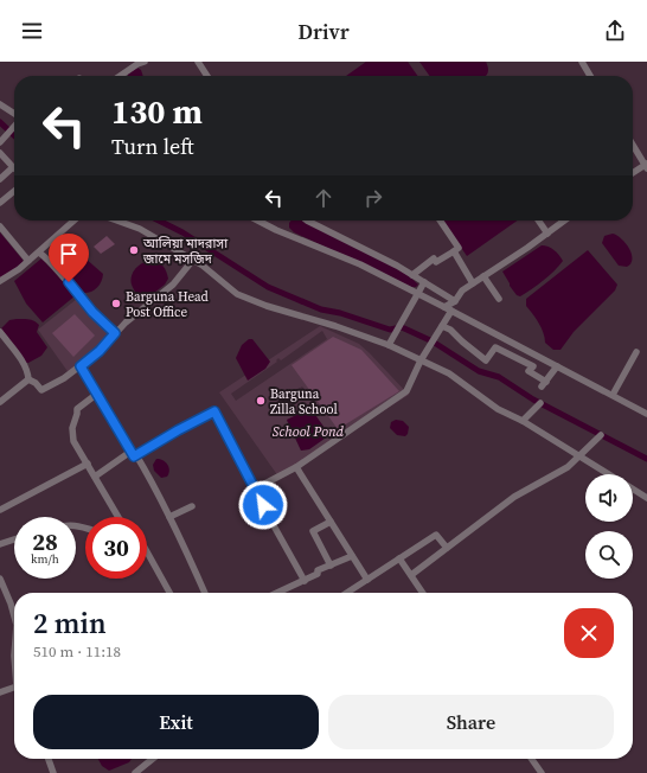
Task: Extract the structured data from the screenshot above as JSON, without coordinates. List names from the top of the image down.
{
  "water": ["School Pond"],
  "places": ["আলিয়া মাদরাসা জামে মসজিদ", "Barguna Head Post Office", "Barguna Zilla School"],
  "page": {
    "header": "Drivr",
    "turn": ["130 m", "Turn left"],
    "speed": "28 km/h",
    "limit": "30",
    "heading": ["2 min", "510 m · 11:18"],
    "buttons": ["Exit", "Share"]
  }
}
